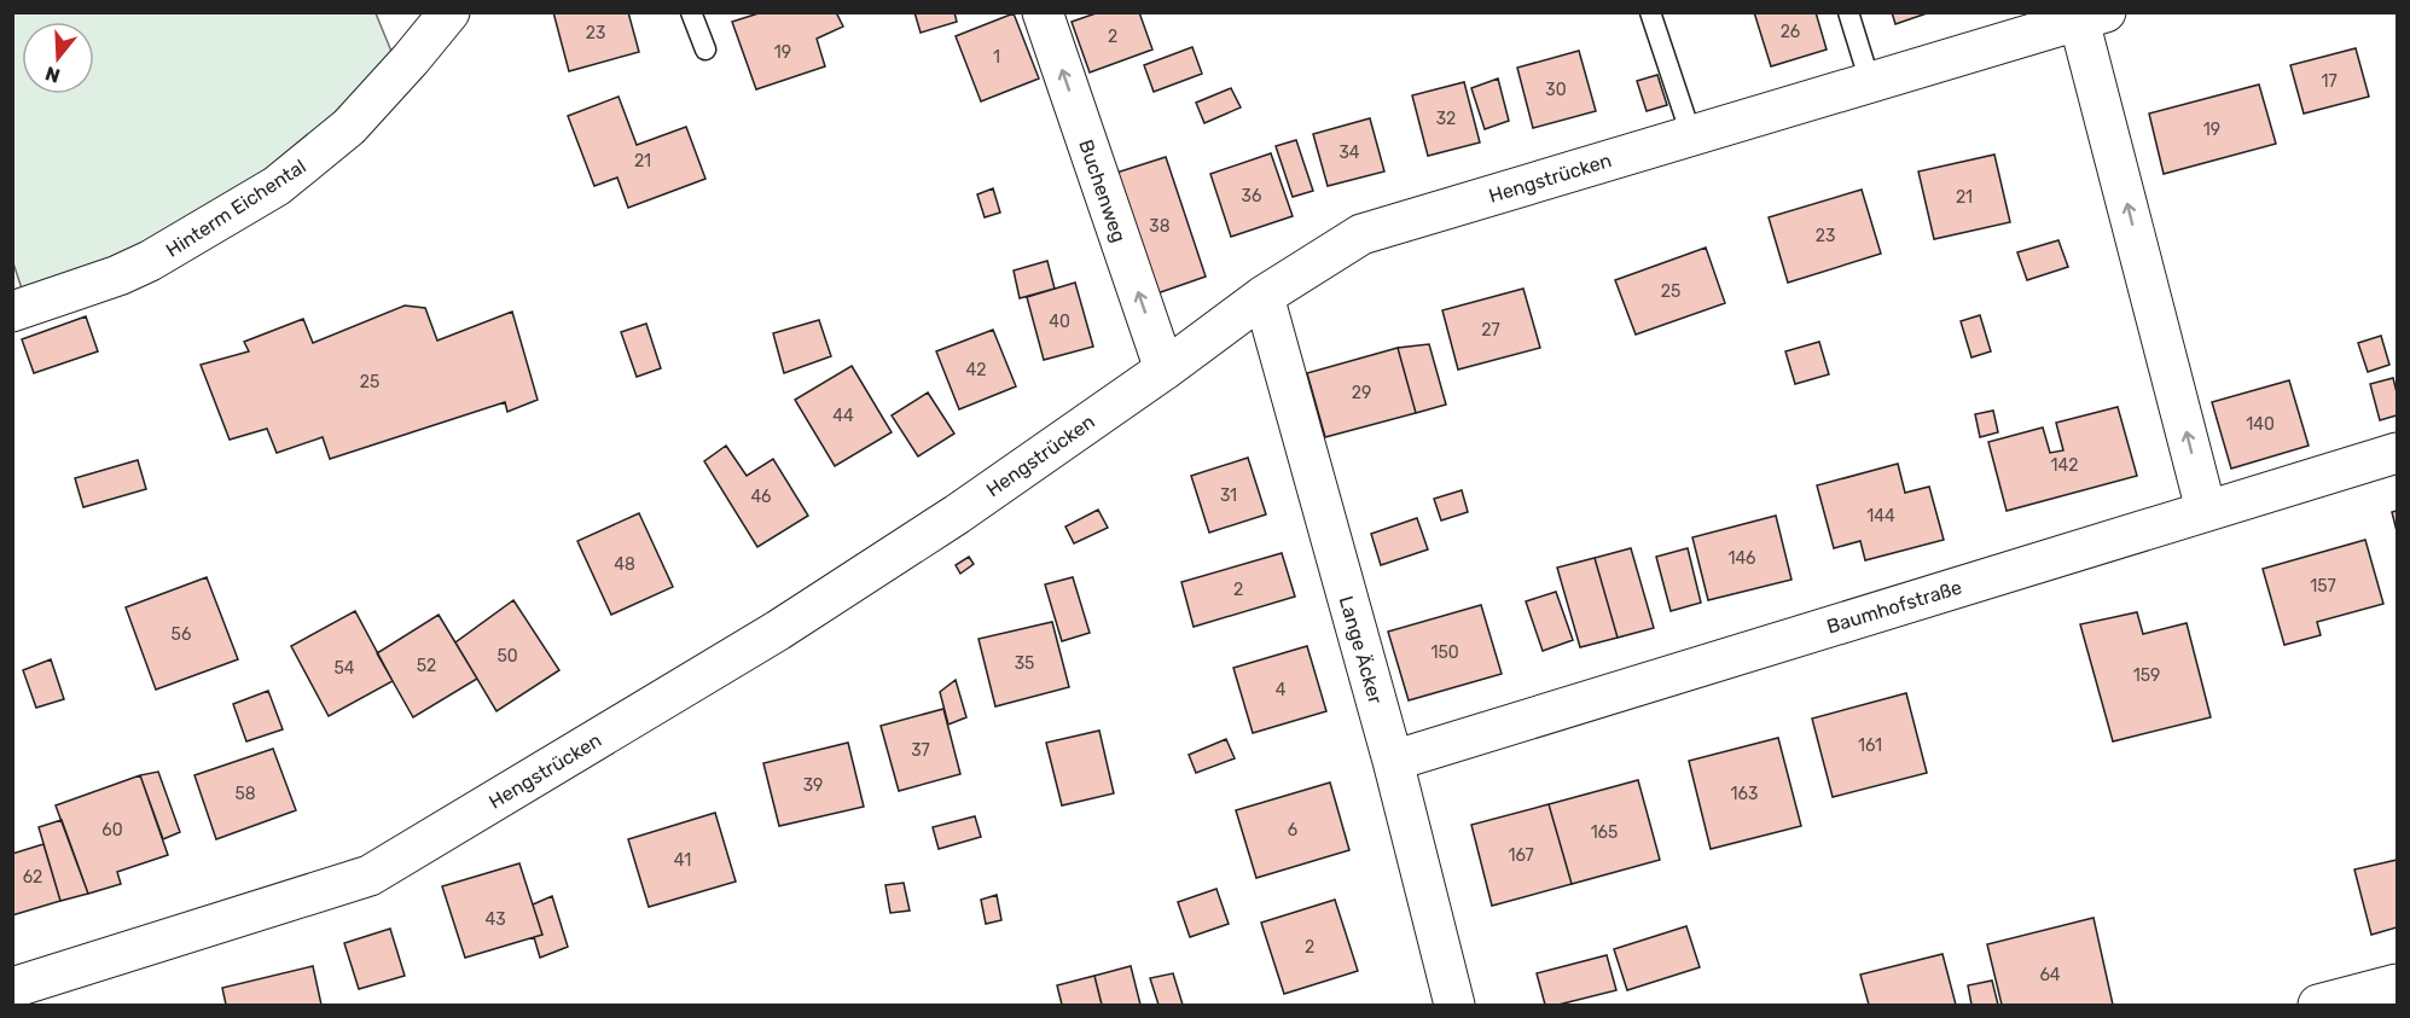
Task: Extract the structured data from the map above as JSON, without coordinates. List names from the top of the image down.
{
  "streets": {
    "street": [
      "Hengstrücken",
      "Buchenweg",
      "Hinterm Eichental",
      "Baumhofstraße",
      "Lange Äcker"
    ]
  },
  "crossings": [
    ["Hengstrücken", "Buchenweg"],
    ["Hengstrücken", "Lange Äcker"],
    ["Baumhofstraße", "Lange Äcker"]
  ],
  "one_way": ["Buchenweg"],
  "house_numbers": [
    "26",
    "23",
    "2",
    "19",
    "1",
    "17",
    "30",
    "32",
    "19",
    "34",
    "21",
    "36",
    "21",
    "38",
    "23",
    "25",
    "40",
    "27",
    "42",
    "25",
    "29",
    "44",
    "140",
    "142",
    "31",
    "46",
    "144",
    "146",
    "48",
    "157",
    "2",
    "56",
    "150",
    "50",
    "35",
    "52",
    "54",
    "159",
    "4",
    "161",
    "37",
    "39",
    "58",
    "163",
    "60",
    "6",
    "165",
    "167",
    "41",
    "62",
    "43",
    "2",
    "64"
  ],
  "north": "bottom"
}
